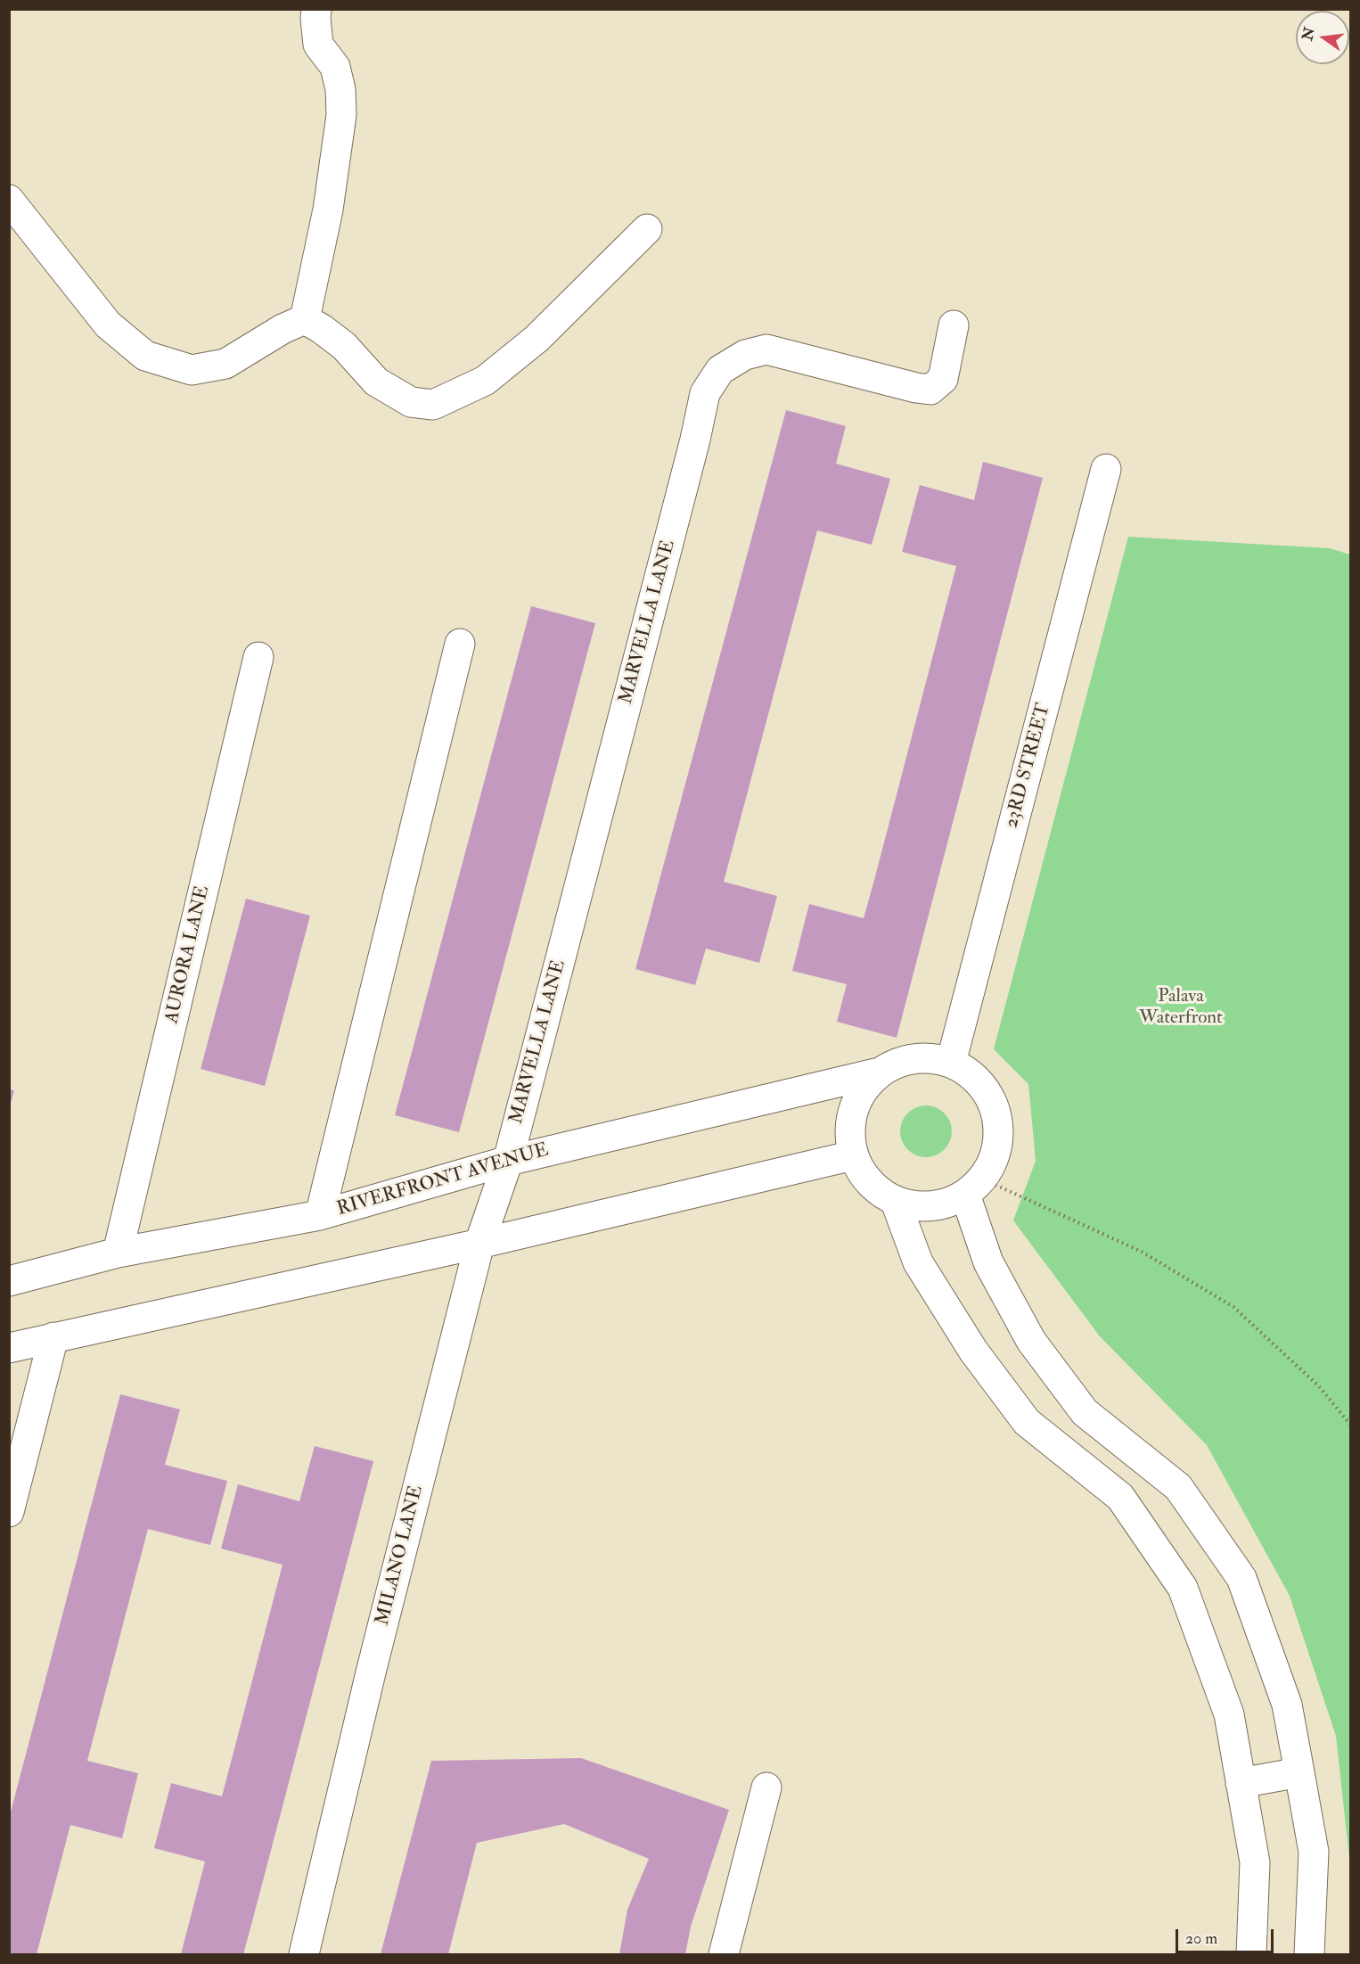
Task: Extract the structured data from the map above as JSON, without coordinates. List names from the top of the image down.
{
  "streets": {
    "street": [
      "MARVELLA LANE",
      "23RD STREET",
      "AURORA LANE",
      "RIVERFRONT AVENUE",
      "MILANO LANE"
    ]
  },
  "crossings": [
    ["MARVELLA LANE", "RIVERFRONT AVENUE"],
    ["MARVELLA LANE", "MILANO LANE"],
    ["23RD STREET", "RIVERFRONT AVENUE"],
    ["AURORA LANE", "RIVERFRONT AVENUE"],
    ["RIVERFRONT AVENUE", "MILANO LANE"]
  ],
  "parks": ["Palava Waterfront"],
  "scale_bar": "20 m",
  "north": "left"
}
